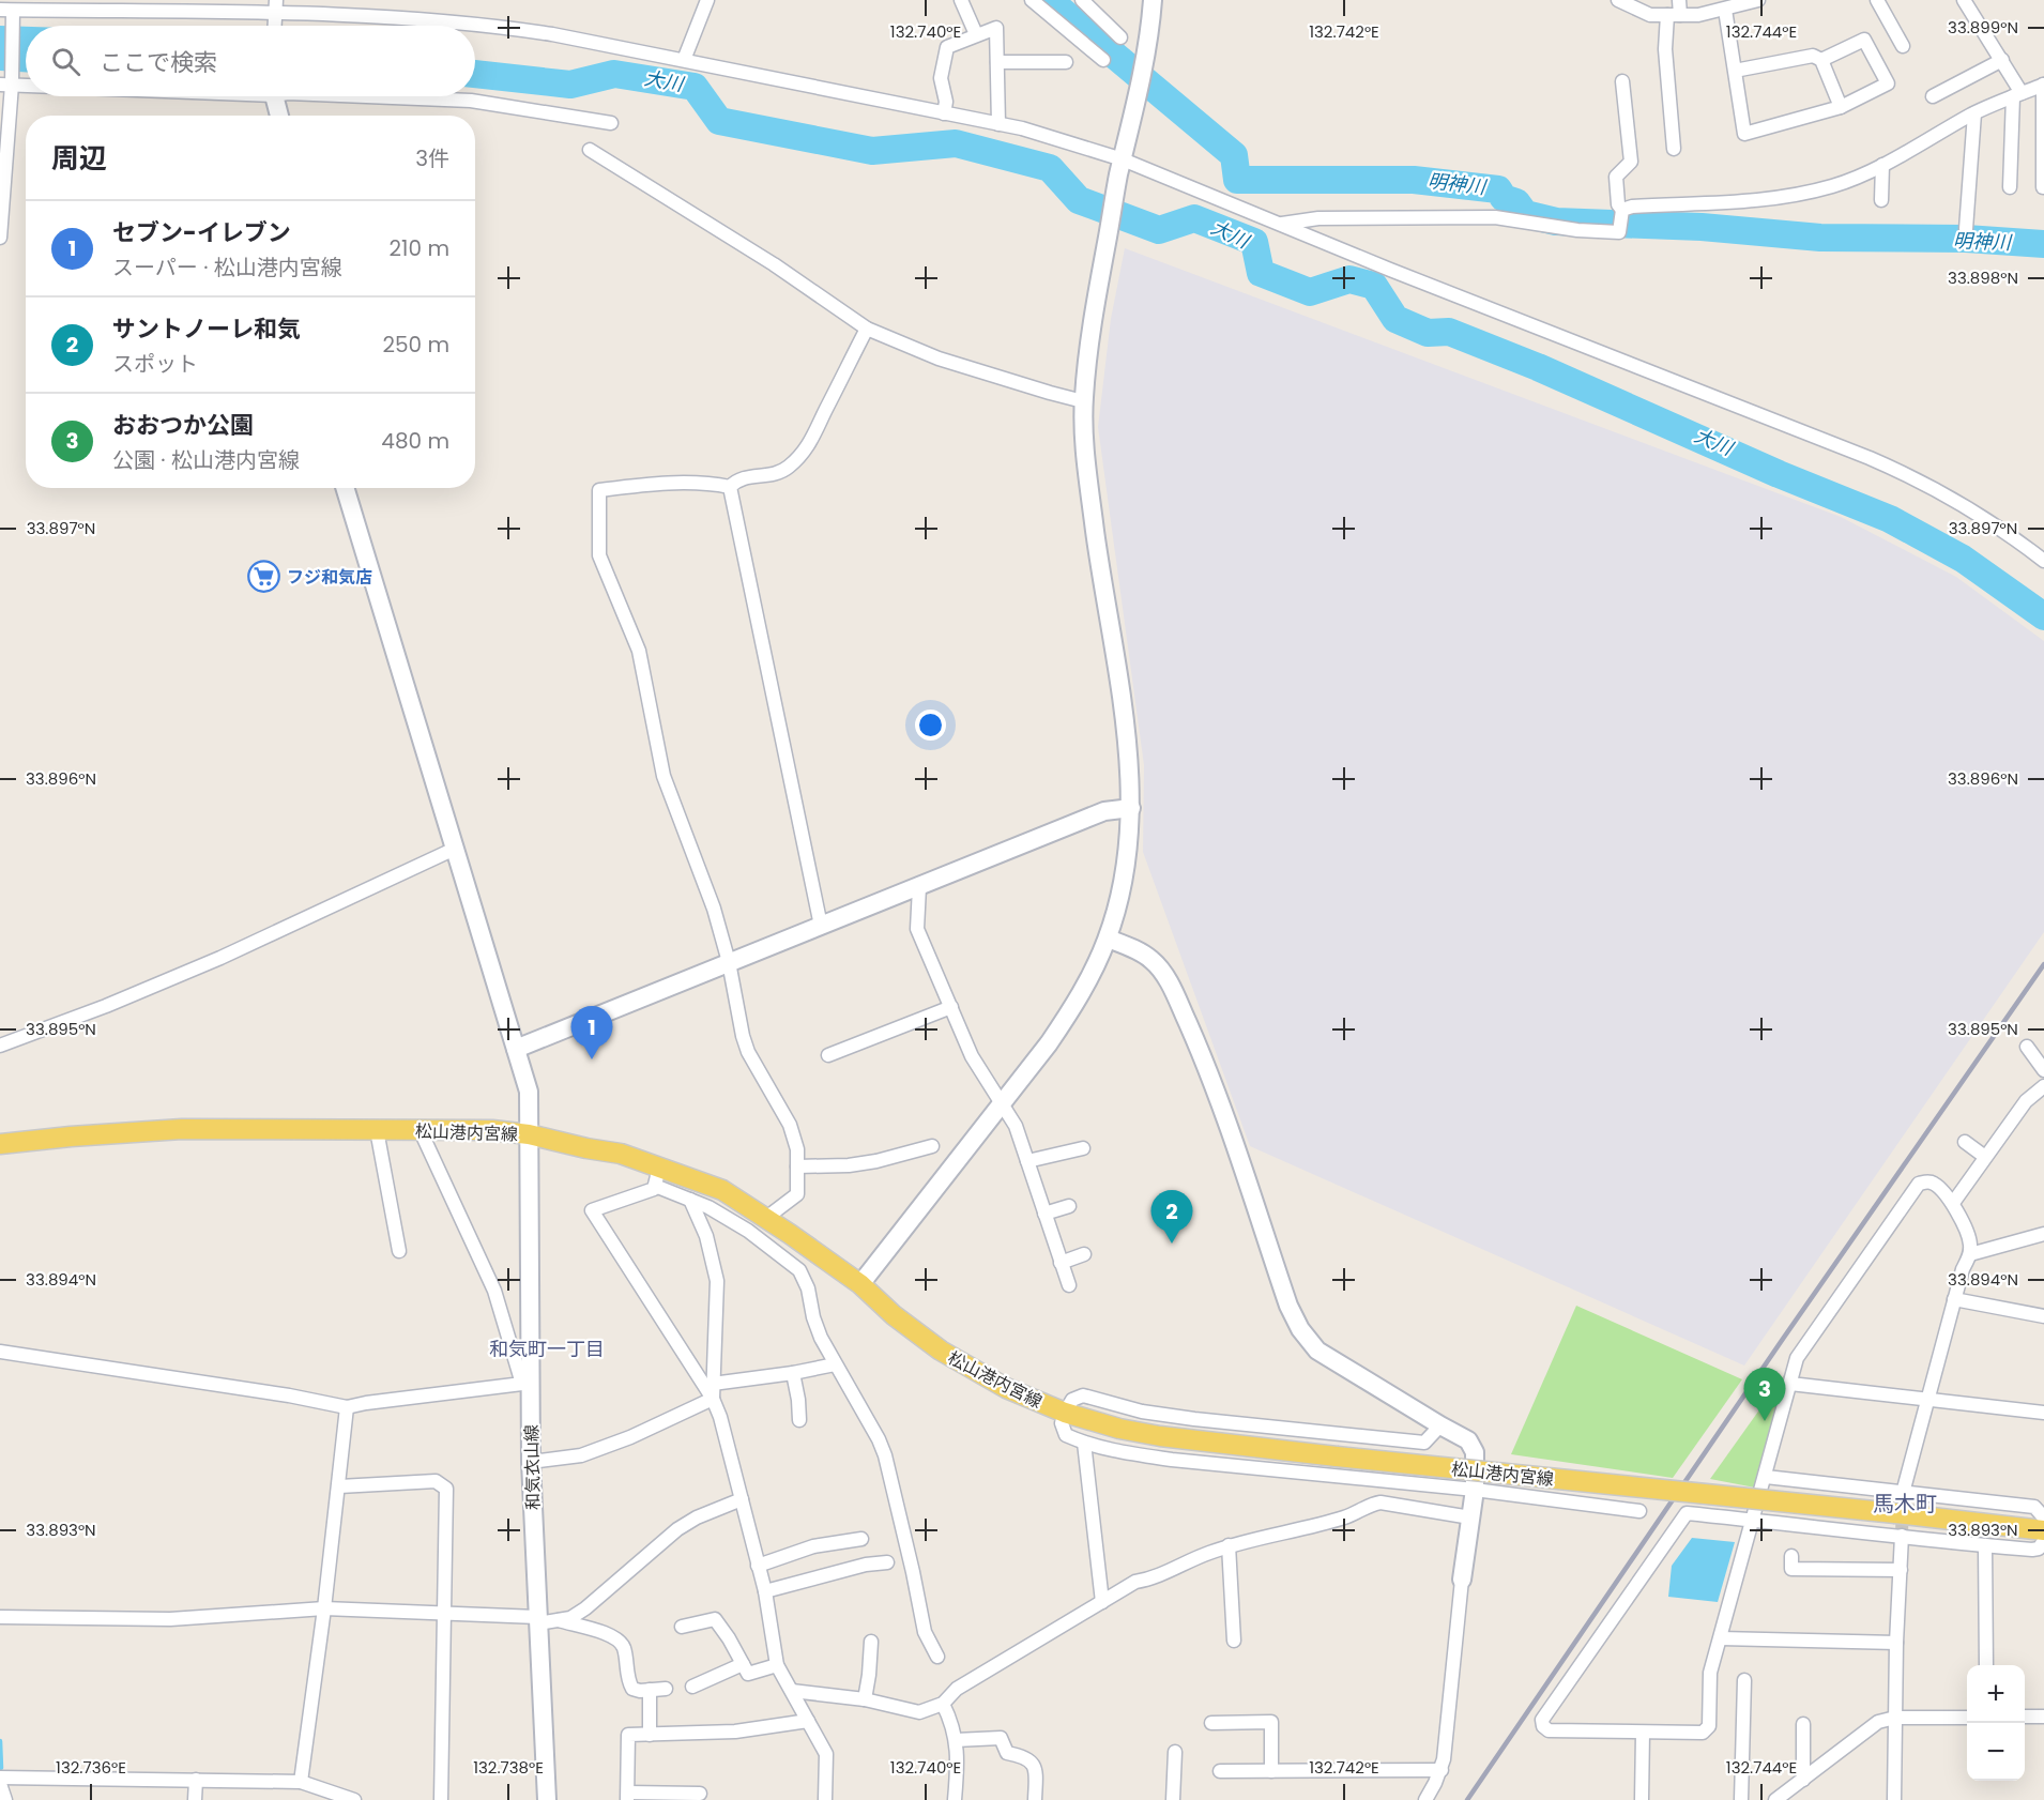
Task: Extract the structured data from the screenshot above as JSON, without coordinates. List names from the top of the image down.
{
  "streets": {
    "main road": ["松山港内宮線"],
    "street": ["和気衣山線"]
  },
  "crossings": [
    ["松山港内宮線", "和気衣山線"]
  ],
  "districts": ["和気町一丁目", "馬木町"],
  "water": ["大川", "明神川"],
  "places": {
    "supermarket": ["フジ和気店"]
  },
  "page": {
    "search": "ここで検索",
    "heading": ["周辺", "3件"],
    "list": [
      {
        "mark": "1",
        "name": "セブン-イレブン",
        "note": "スーパー · 松山港内宮線",
        "value": "210 m"
      },
      {
        "mark": "2",
        "name": "サントノーレ和気",
        "note": "スポット",
        "value": "250 m"
      },
      {
        "mark": "3",
        "name": "おおつか公園",
        "note": "公園 · 松山港内宮線",
        "value": "480 m"
      }
    ],
    "pins": ["1", "2", "3"],
    "map_buttons": ["+", "−"]
  },
  "coordinates": [
    "33.899°N",
    "132.740°E",
    "132.742°E",
    "132.744°E",
    "33.898°N",
    "33.897°N",
    "33.896°N",
    "33.895°N",
    "33.894°N",
    "33.893°N",
    "132.736°E",
    "132.738°E"
  ]
}
